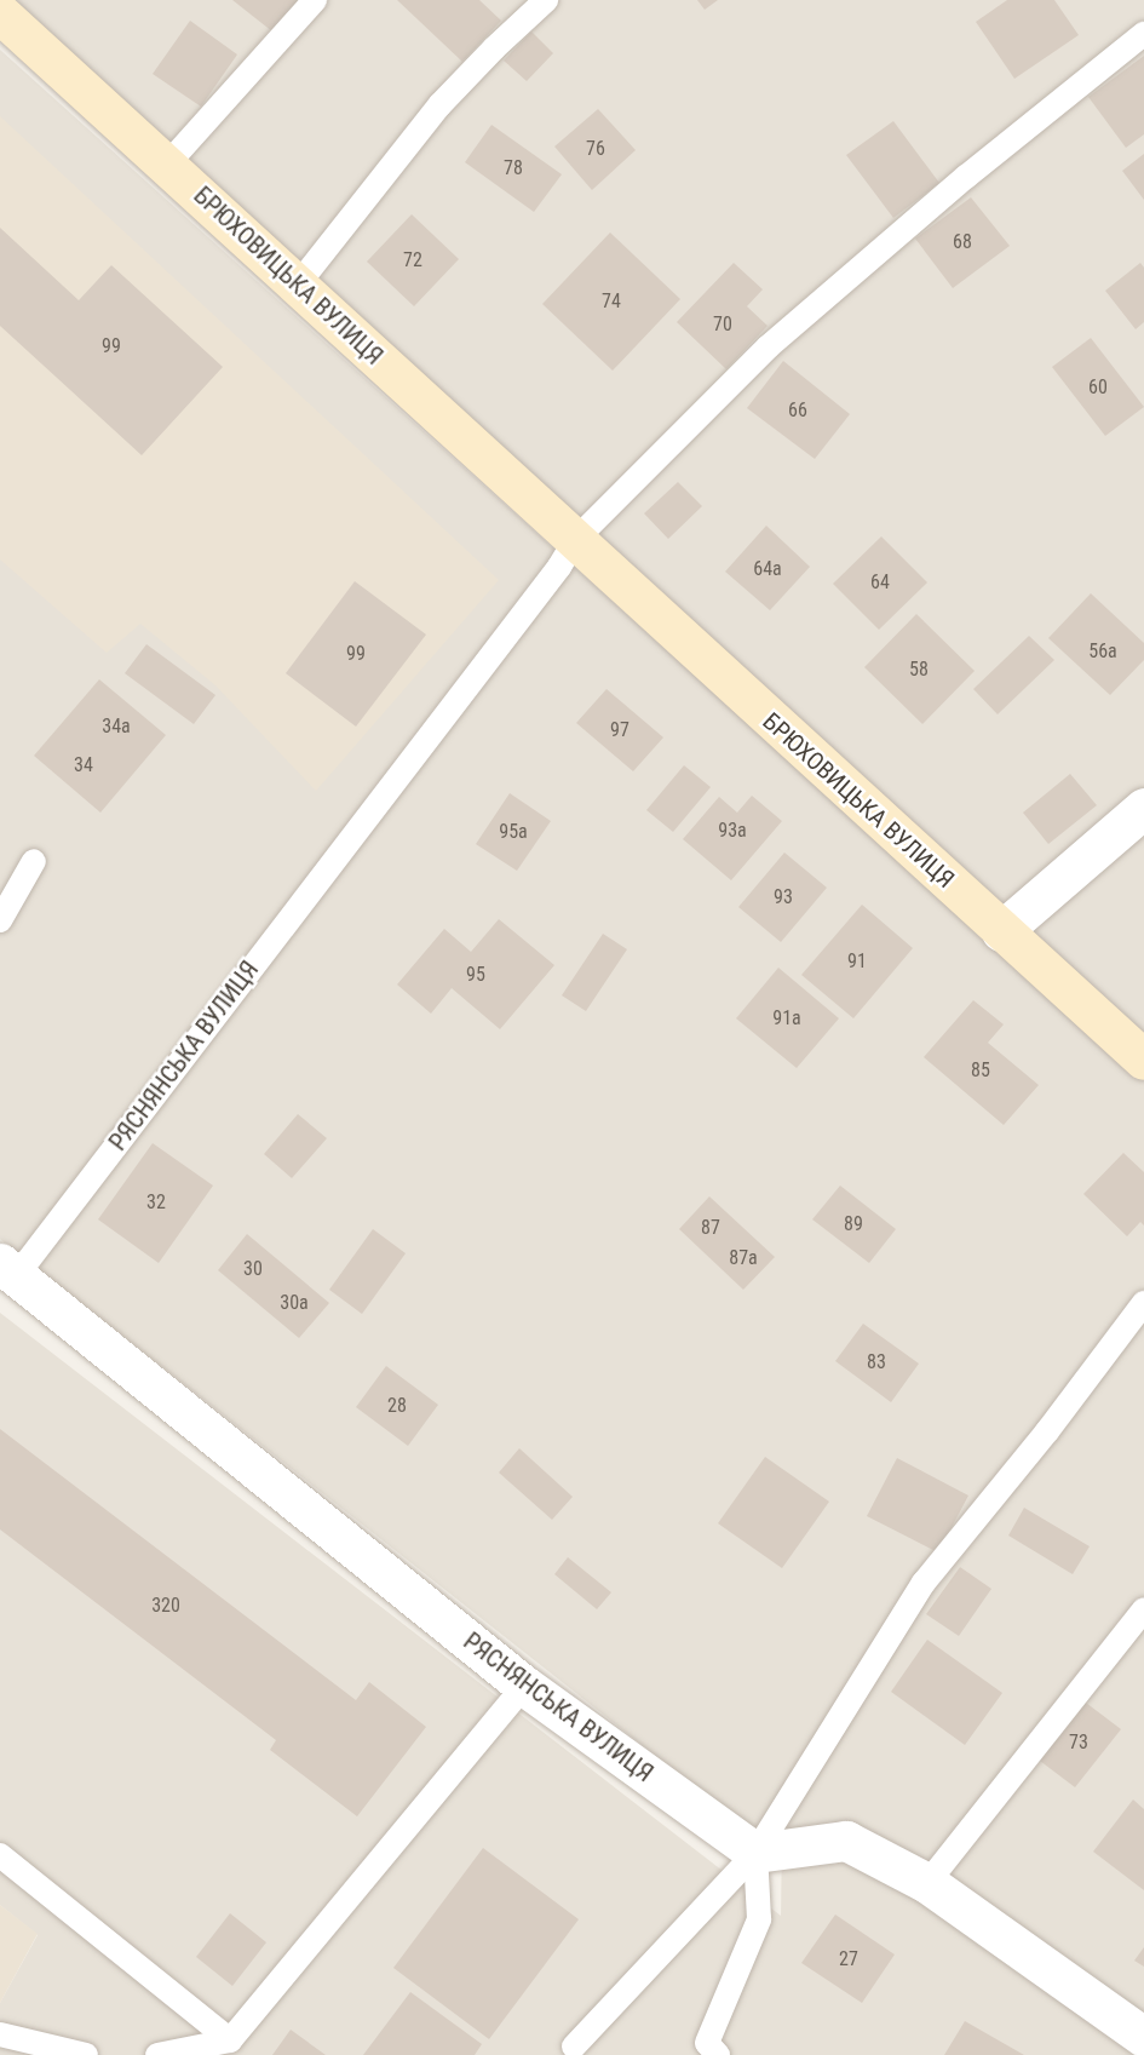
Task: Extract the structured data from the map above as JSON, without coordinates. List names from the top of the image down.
{
  "streets": {
    "main road": ["БРЮХОВИЦЬКА ВУЛИЦЯ"],
    "street": ["РЯСНЯНСЬКА ВУЛИЦЯ"]
  },
  "crossings": [
    ["БРЮХОВИЦЬКА ВУЛИЦЯ", "РЯСНЯНСЬКА ВУЛИЦЯ"]
  ],
  "house_numbers": [
    "76",
    "78",
    "68",
    "72",
    "74",
    "70",
    "99",
    "60",
    "66",
    "64а",
    "64",
    "56а",
    "99",
    "58",
    "34а",
    "97",
    "34",
    "93а",
    "95а",
    "93",
    "91",
    "95",
    "91а",
    "85",
    "32",
    "89",
    "87",
    "87а",
    "30",
    "30а",
    "83",
    "28",
    "320",
    "73",
    "27"
  ]
}
